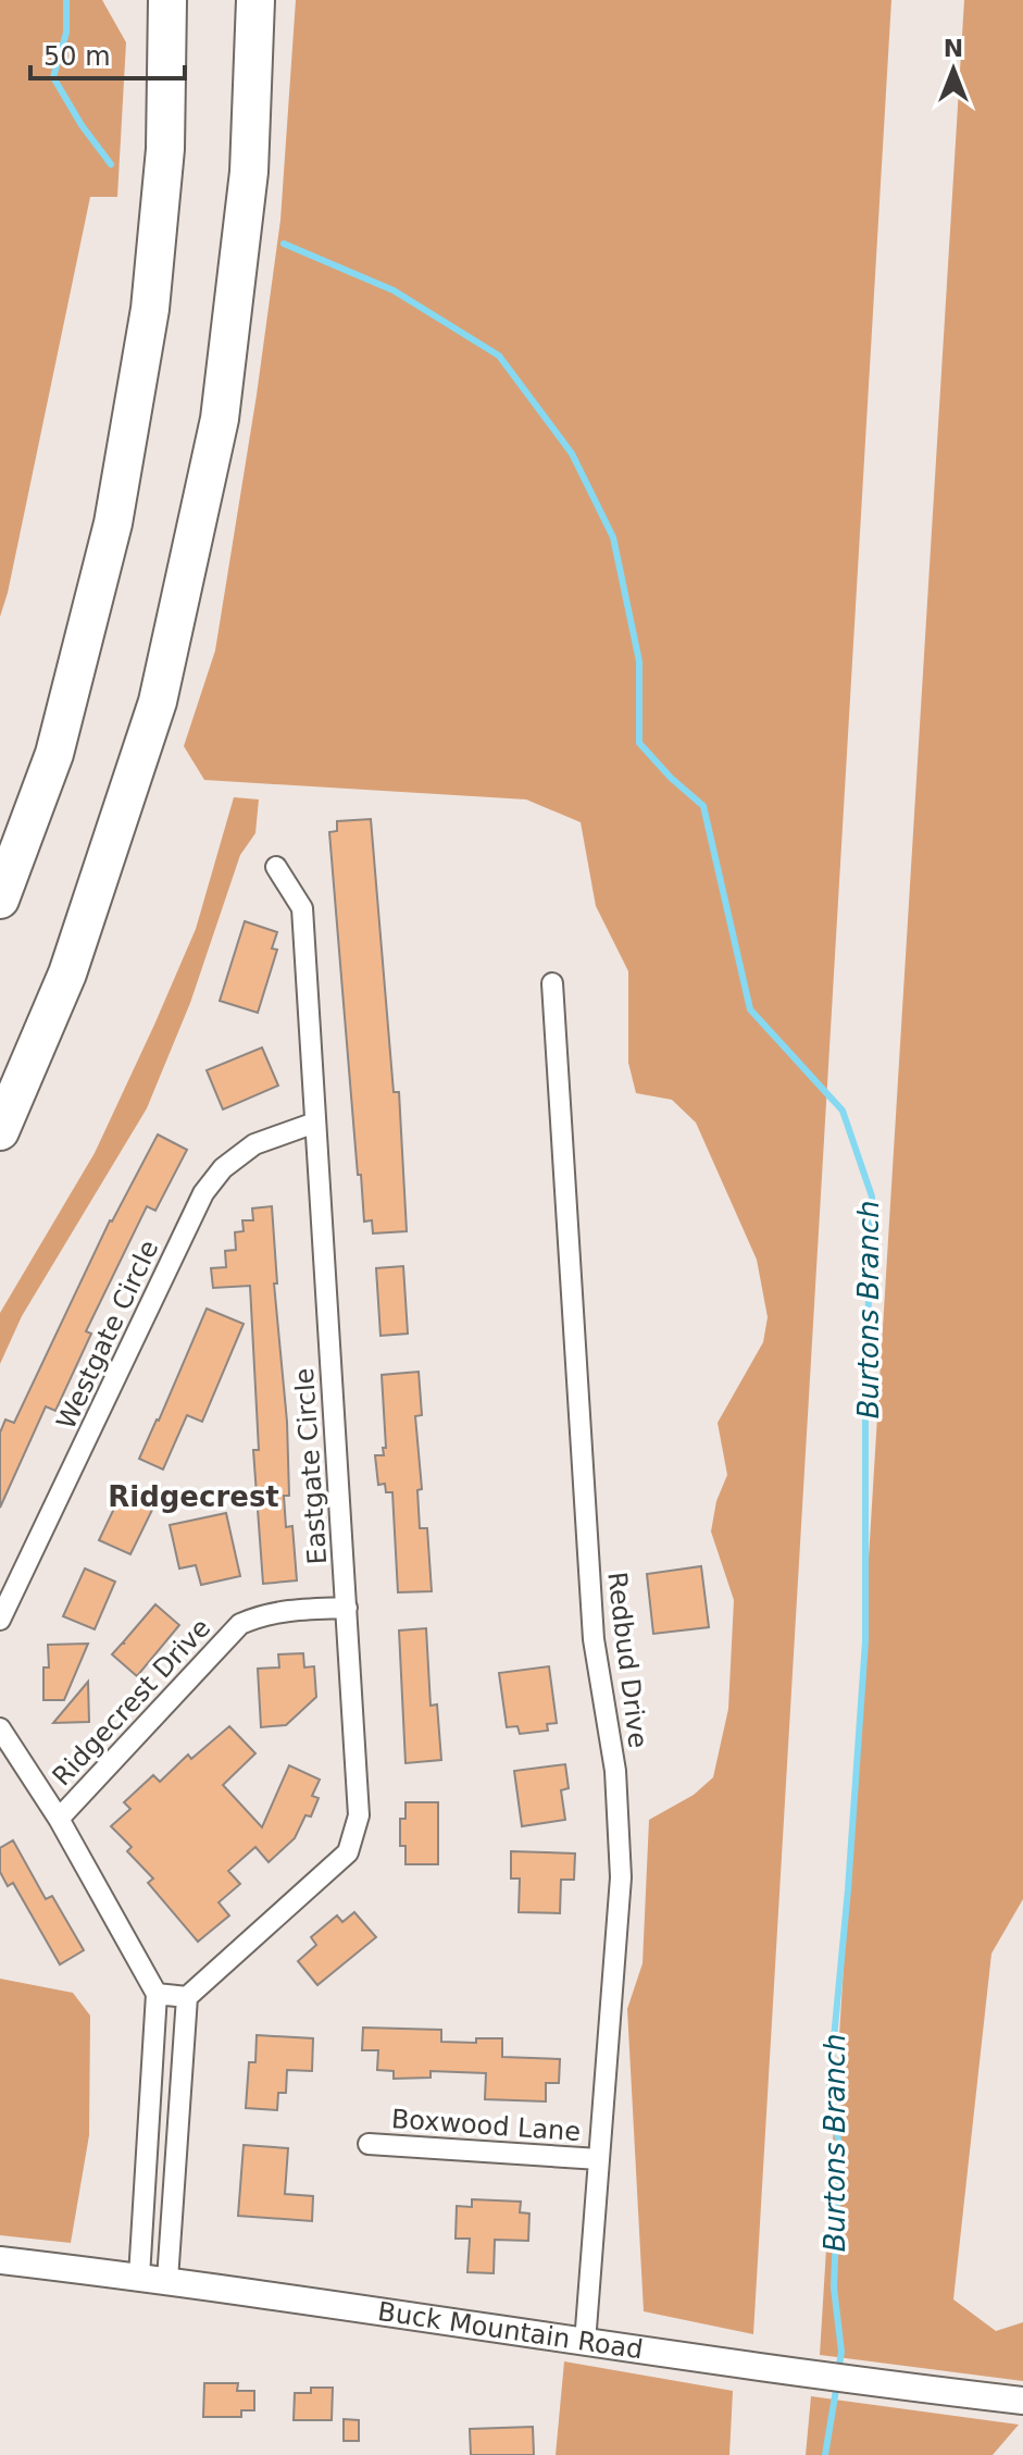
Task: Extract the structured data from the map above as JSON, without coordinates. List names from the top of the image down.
{
  "streets": {
    "street": [
      "Westgate Circle",
      "Eastgate Circle",
      "Redbud Drive",
      "Ridgecrest Drive",
      "Boxwood Lane",
      "Buck Mountain Road"
    ]
  },
  "crossings": [
    ["Westgate Circle", "Eastgate Circle"],
    ["Eastgate Circle", "Ridgecrest Drive"],
    ["Redbud Drive", "Boxwood Lane"],
    ["Redbud Drive", "Buck Mountain Road"]
  ],
  "districts": ["Ridgecrest"],
  "water": ["Burtons Branch"],
  "scale_bar": "50 m",
  "north": "top"
}
